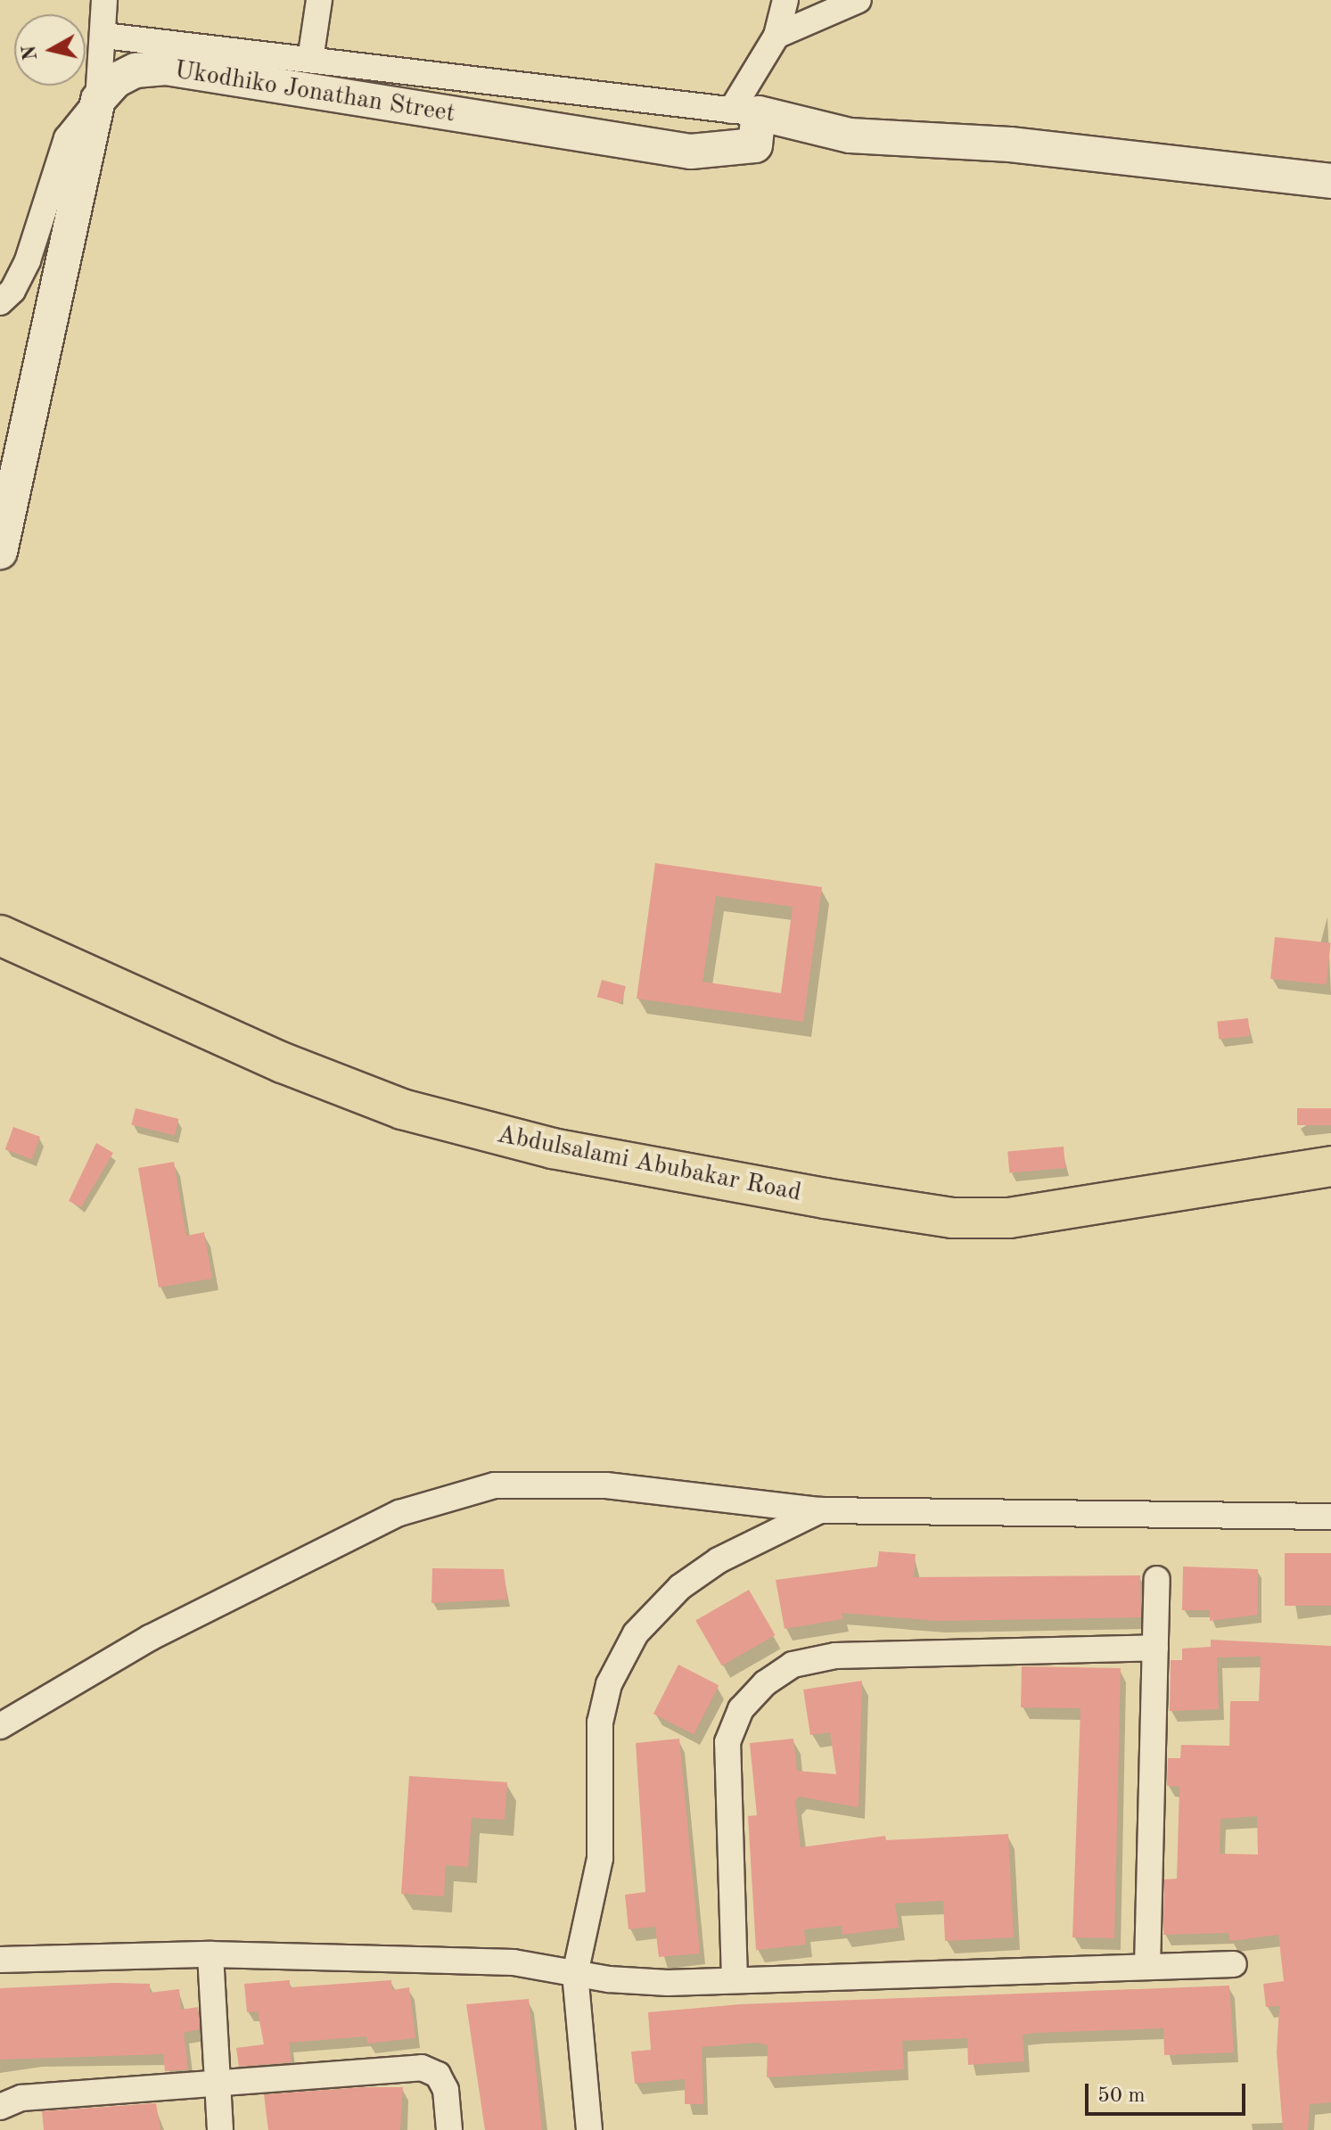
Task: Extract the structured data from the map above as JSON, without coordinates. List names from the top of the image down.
{
  "streets": {
    "main road": ["Abdulsalami Abubakar Road"],
    "street": ["Ukodhiko Jonathan Street"]
  },
  "scale_bar": "50 m",
  "north": "left"
}
